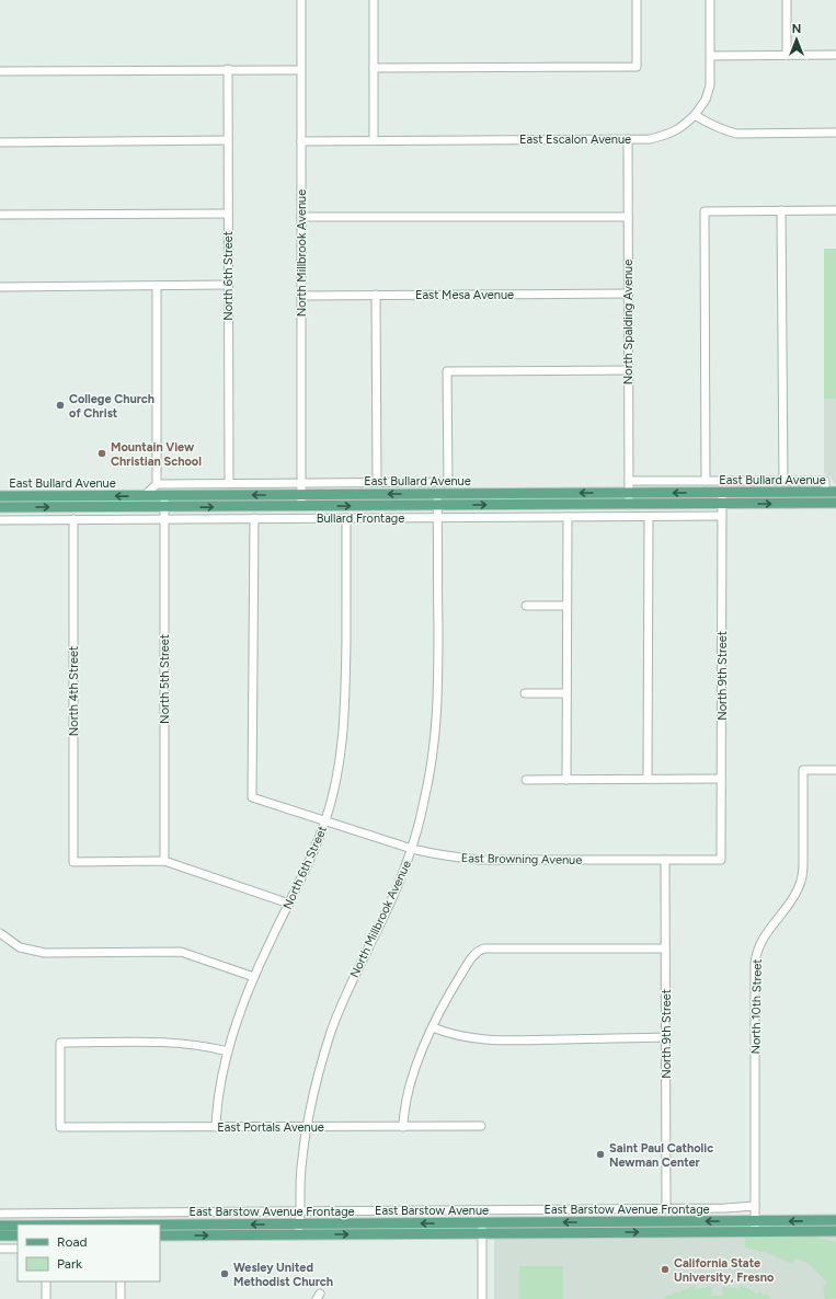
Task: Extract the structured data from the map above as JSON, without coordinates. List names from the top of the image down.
{
  "streets": {
    "main road": ["East Bullard Avenue", "East Barstow Avenue"],
    "street": [
      "East Escalon Avenue",
      "North Millbrook Avenue",
      "North 6th Street",
      "East Mesa Avenue",
      "North Spalding Avenue",
      "Bullard Frontage",
      "North 9th Street",
      "North 5th Street",
      "North 4th Street",
      "East Browning Avenue",
      "North 10th Street",
      "East Portals Avenue",
      "East Barstow Avenue Frontage"
    ]
  },
  "crossings": [
    ["East Escalon Avenue", "North Millbrook Avenue"],
    ["East Escalon Avenue", "North Spalding Avenue"],
    ["North Millbrook Avenue", "East Mesa Avenue"],
    ["North Millbrook Avenue", "East Bullard Avenue"],
    ["North Millbrook Avenue", "Bullard Frontage"],
    ["North Millbrook Avenue", "East Browning Avenue"],
    ["North Millbrook Avenue", "East Portals Avenue"],
    ["North Millbrook Avenue", "East Barstow Avenue Frontage"],
    ["North Millbrook Avenue", "East Barstow Avenue"],
    ["North 6th Street", "Bullard Frontage"],
    ["North 6th Street", "East Browning Avenue"],
    ["North 6th Street", "East Portals Avenue"],
    ["East Mesa Avenue", "North Spalding Avenue"],
    ["North Spalding Avenue", "East Bullard Avenue"],
    ["East Bullard Avenue", "North 9th Street"],
    ["East Bullard Avenue", "North 5th Street"],
    ["Bullard Frontage", "North 9th Street"],
    ["Bullard Frontage", "North 5th Street"],
    ["Bullard Frontage", "North 4th Street"],
    ["Bullard Frontage", "East Browning Avenue"],
    ["North 9th Street", "East Browning Avenue"],
    ["North 9th Street", "East Barstow Avenue Frontage"],
    ["North 5th Street", "North 4th Street"],
    ["North 10th Street", "East Barstow Avenue Frontage"],
    ["North 10th Street", "East Barstow Avenue"]
  ],
  "places": [
    "College Church of Christ",
    "Mountain View Christian School",
    "Saint Paul Catholic Newman Center",
    "California State University, Fresno",
    "Wesley United Methodist Church"
  ],
  "legend": ["Road", "Park"],
  "north": "top"
}
